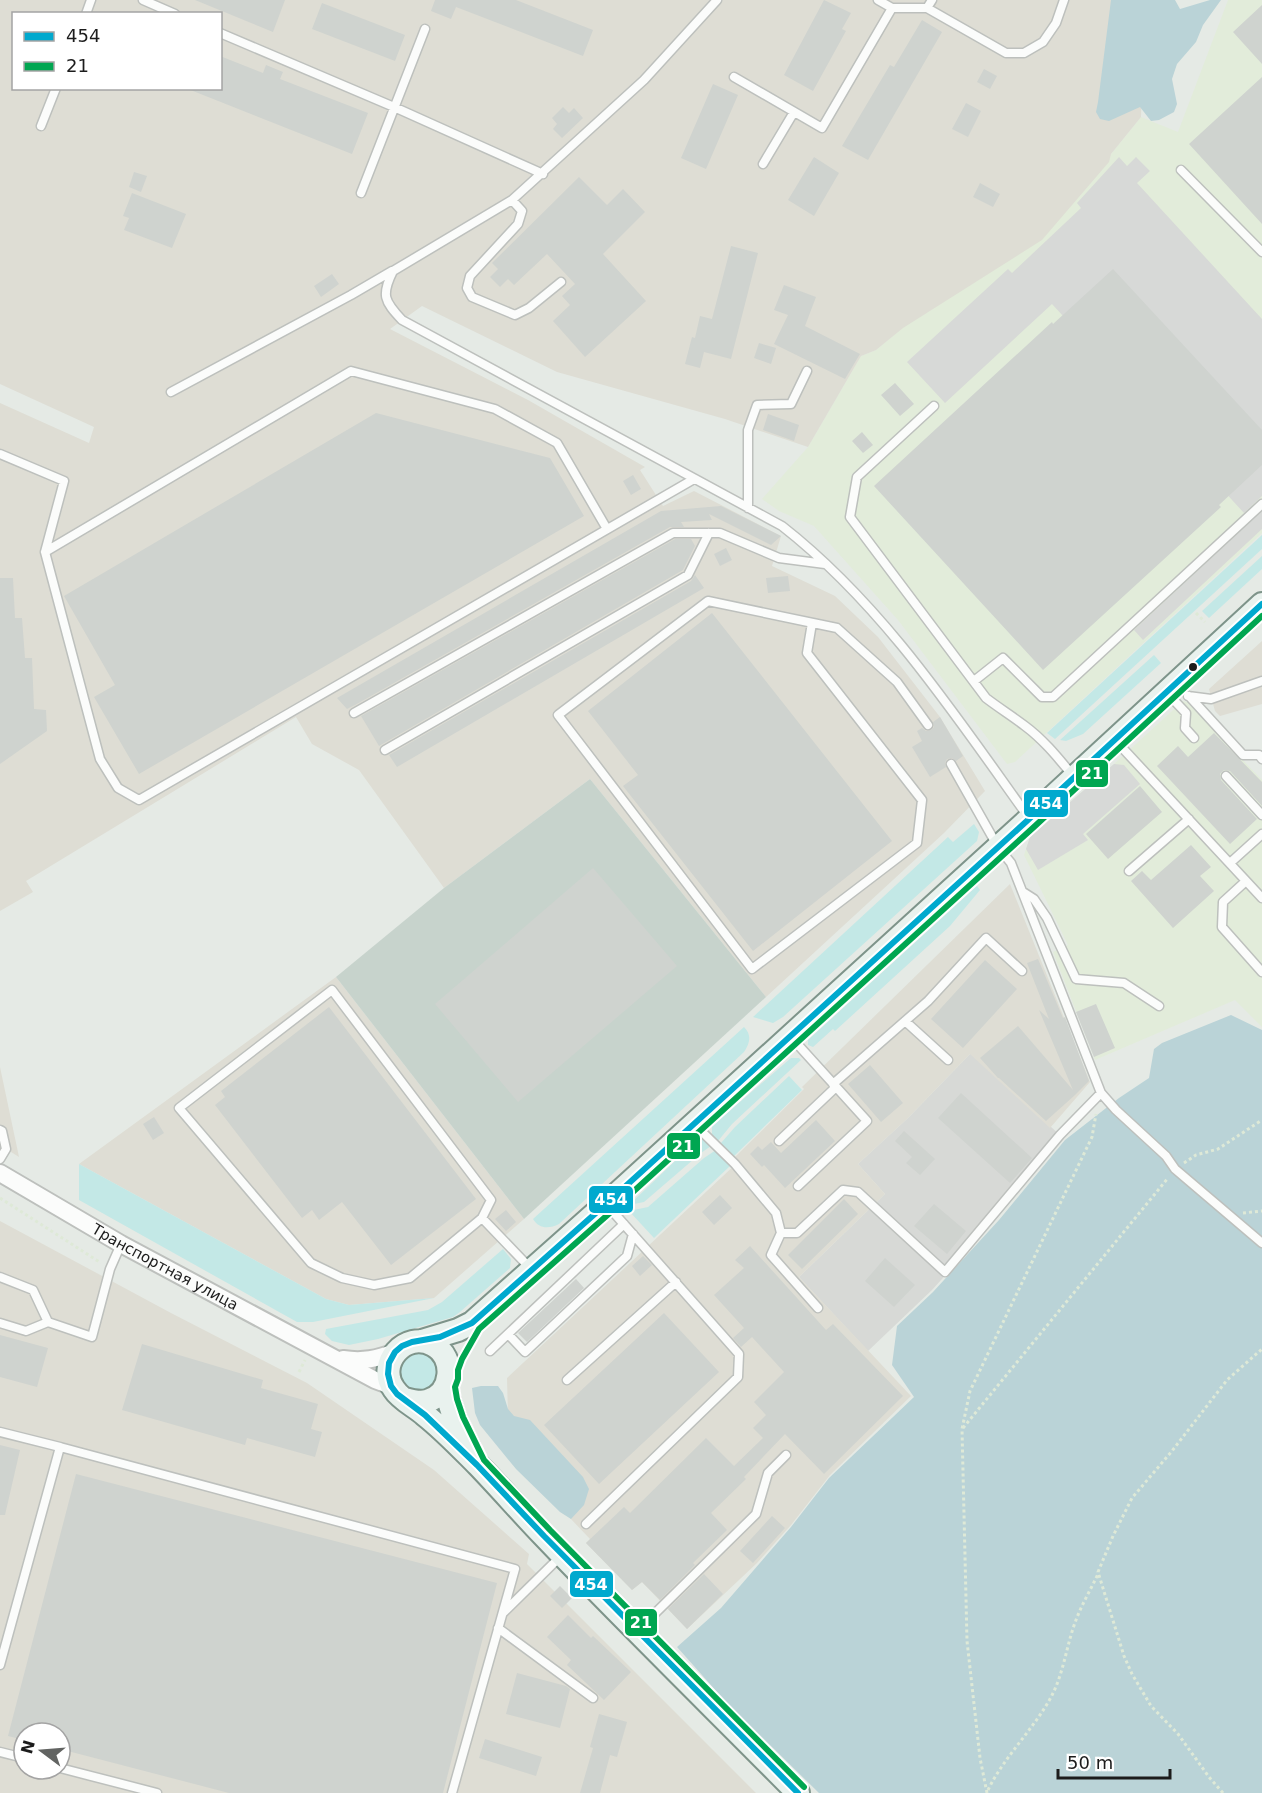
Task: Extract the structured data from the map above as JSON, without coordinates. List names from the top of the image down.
{
  "streets": {
    "street": ["Транспортная улица"]
  },
  "lines": ["transit line 454", "transit line 21"],
  "legend": ["454", "21"],
  "scale_bar": "50 m",
  "north": "left"
}
